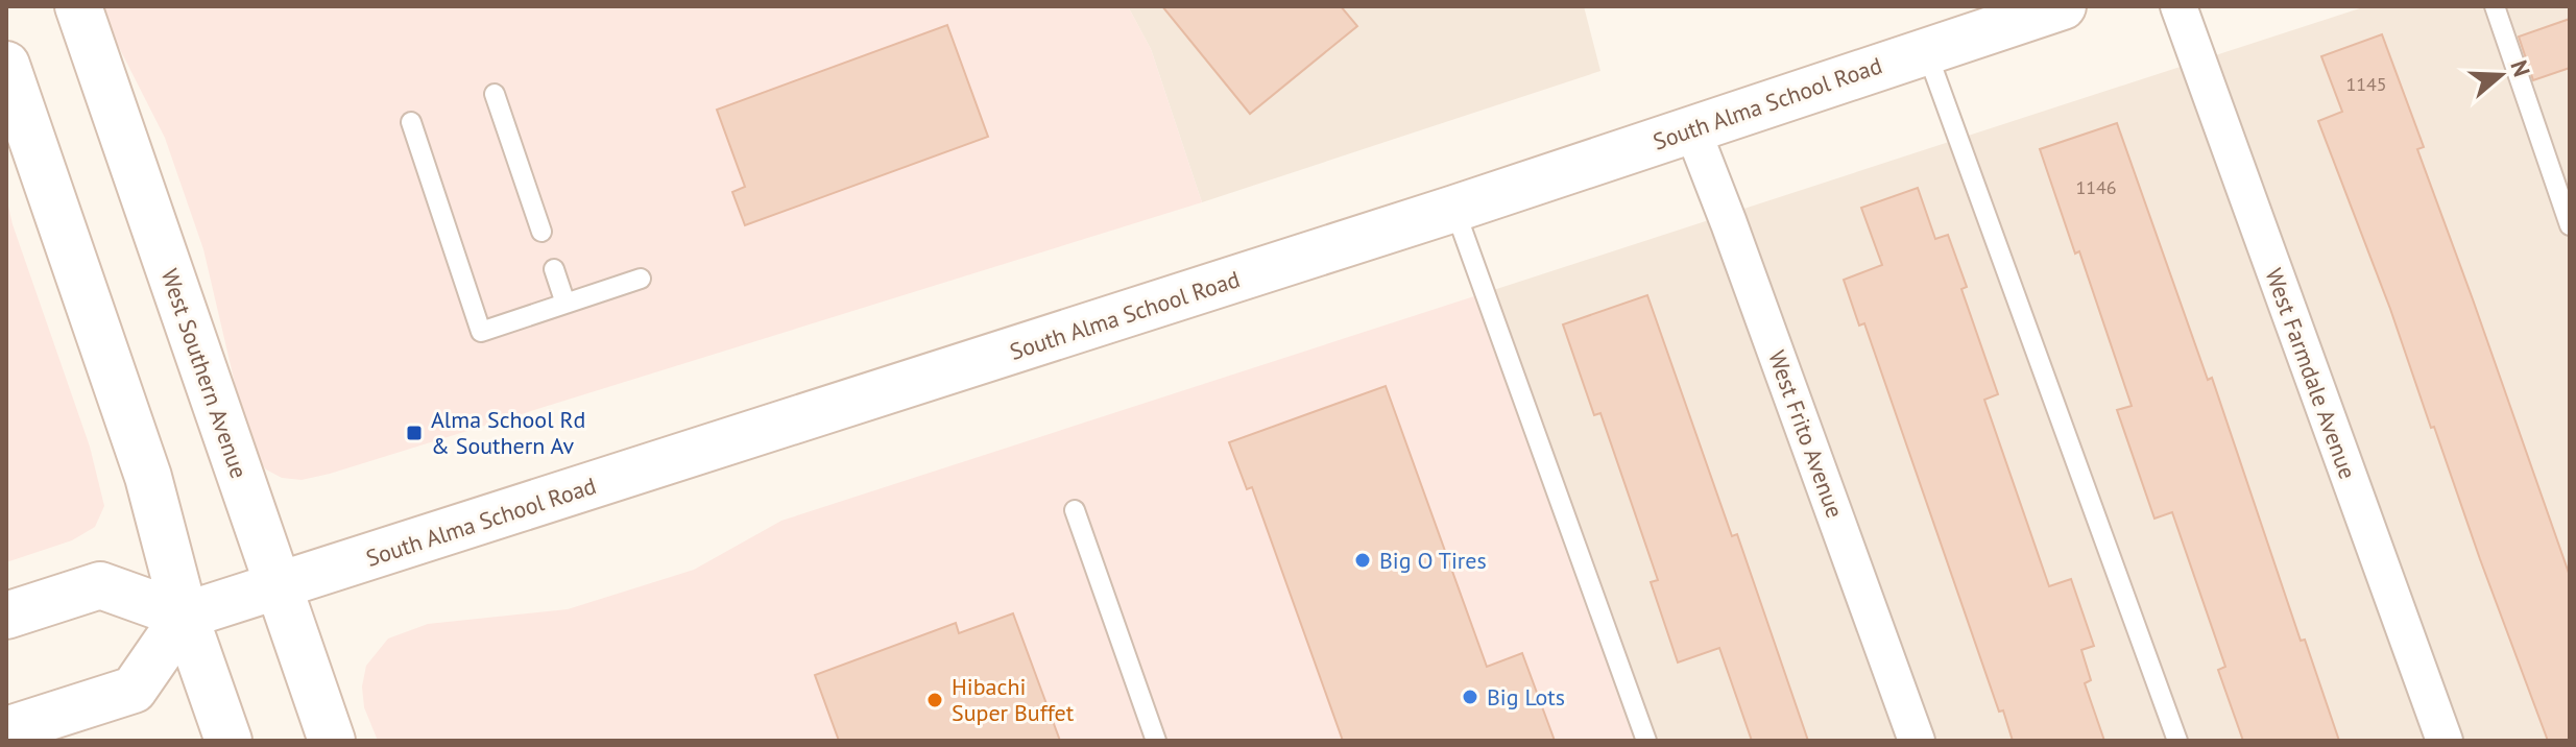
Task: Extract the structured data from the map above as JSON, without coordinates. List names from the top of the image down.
{
  "streets": {
    "main road": ["South Alma School Road", "West Southern Avenue"],
    "street": ["West Farmdale Avenue", "West Frito Avenue"]
  },
  "crossings": [
    ["South Alma School Road", "West Southern Avenue"],
    ["South Alma School Road", "West Frito Avenue"]
  ],
  "places": {
    "transit": ["Alma School Rd & Southern Av"],
    "other": ["Big O Tires", "Big Lots", "Hibachi Super Buffet"]
  },
  "house_numbers": ["1145", "1146"],
  "north": "right"
}
